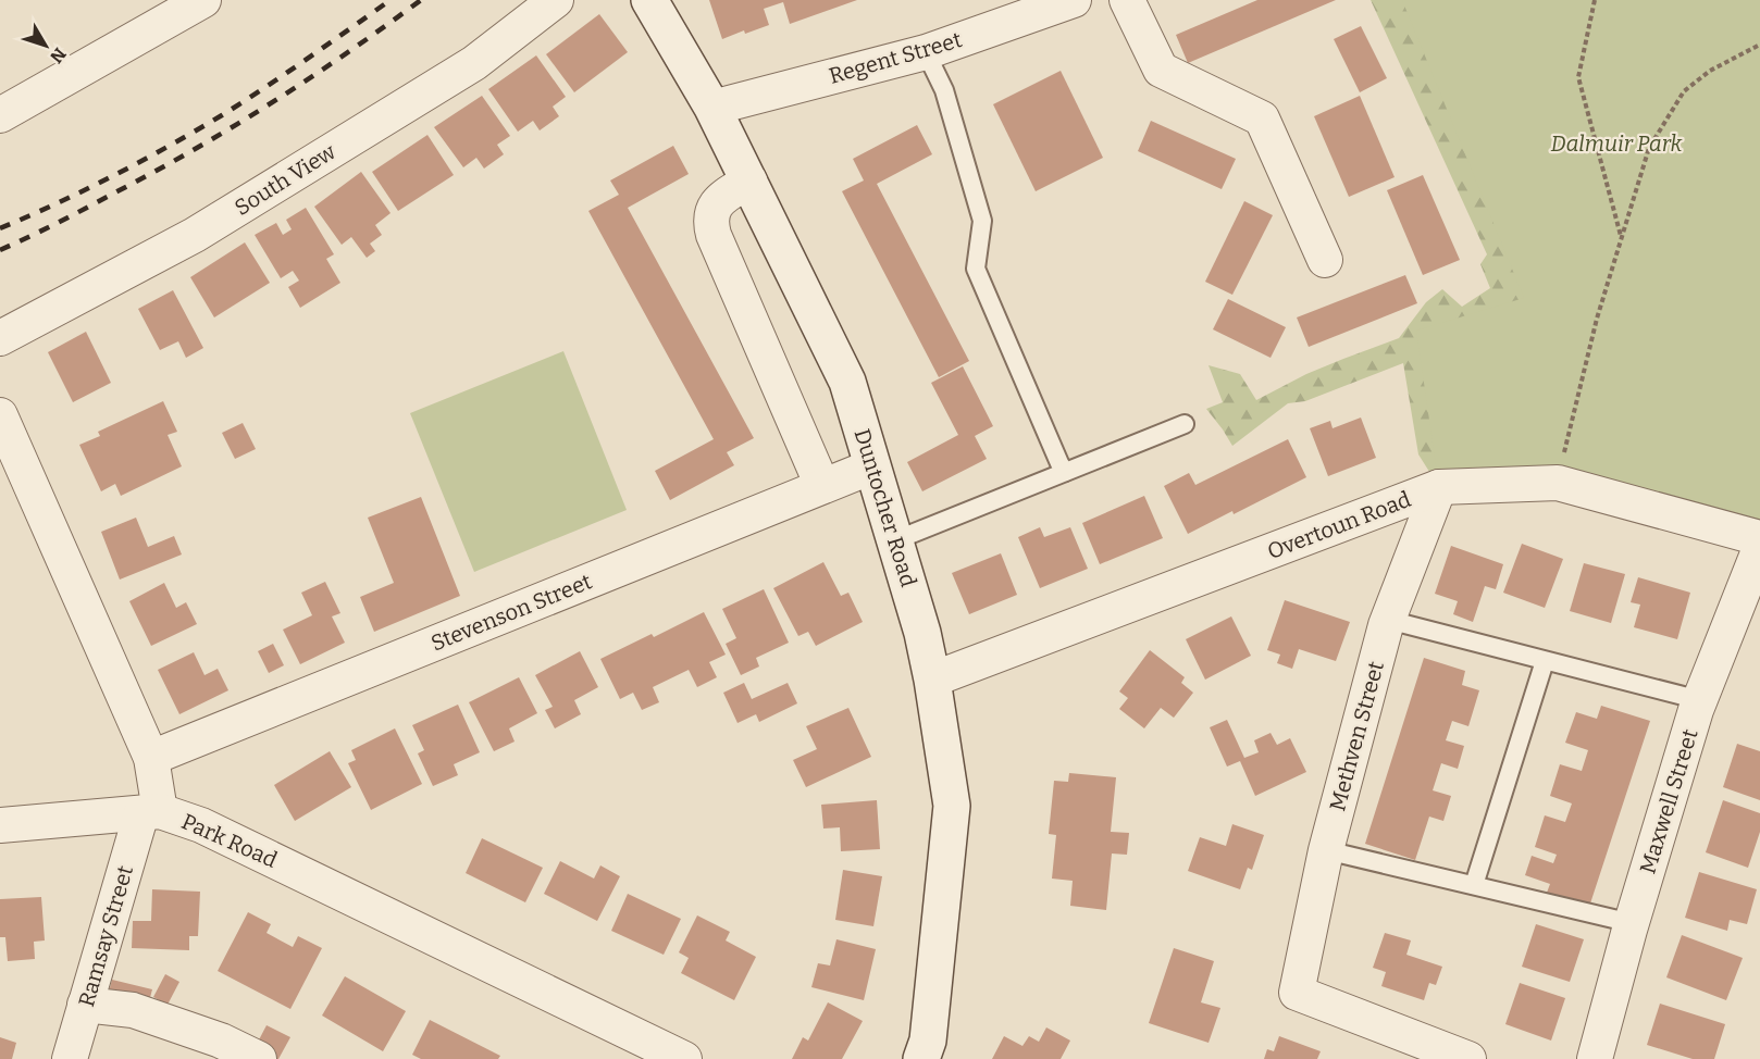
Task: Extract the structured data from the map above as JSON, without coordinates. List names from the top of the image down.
{
  "streets": {
    "main road": ["Duntocher Road"],
    "street": [
      "Regent Street",
      "South View",
      "Overtoun Road",
      "Stevenson Street",
      "Methven Street",
      "Maxwell Street",
      "Park Road",
      "Ramsay Street"
    ]
  },
  "crossings": [
    ["Regent Street", "Duntocher Road"],
    ["Duntocher Road", "Overtoun Road"],
    ["Duntocher Road", "Stevenson Street"],
    ["Overtoun Road", "Methven Street"],
    ["Stevenson Street", "Park Road"],
    ["Park Road", "Ramsay Street"]
  ],
  "parks": ["Dalmuir Park"],
  "north": "bottom right"
}
